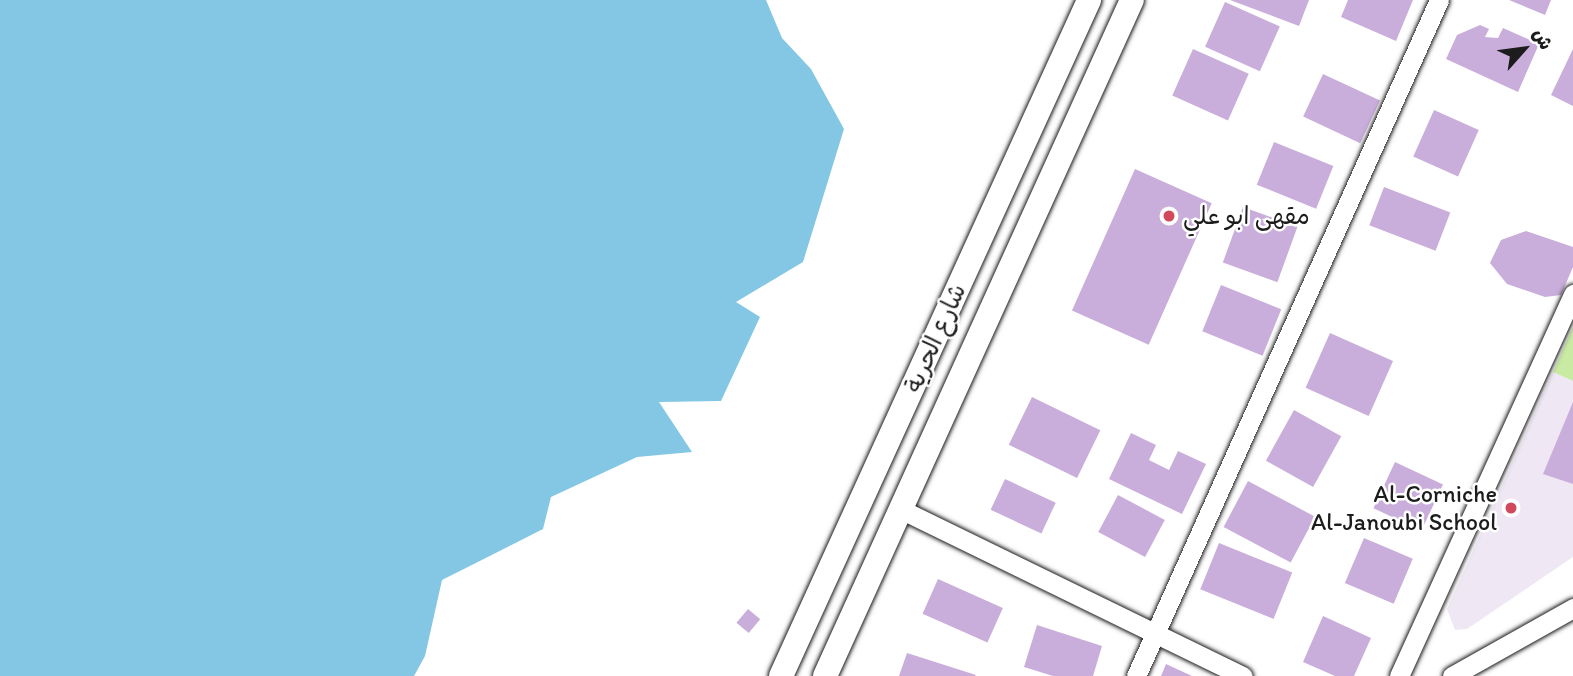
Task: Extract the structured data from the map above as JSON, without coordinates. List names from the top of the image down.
{
  "streets": {
    "street": ["شارع الحرية"]
  },
  "places": ["مقهى ابو علي", "Al-Corniche Al-Janoubi School"],
  "north": "top right"
}
